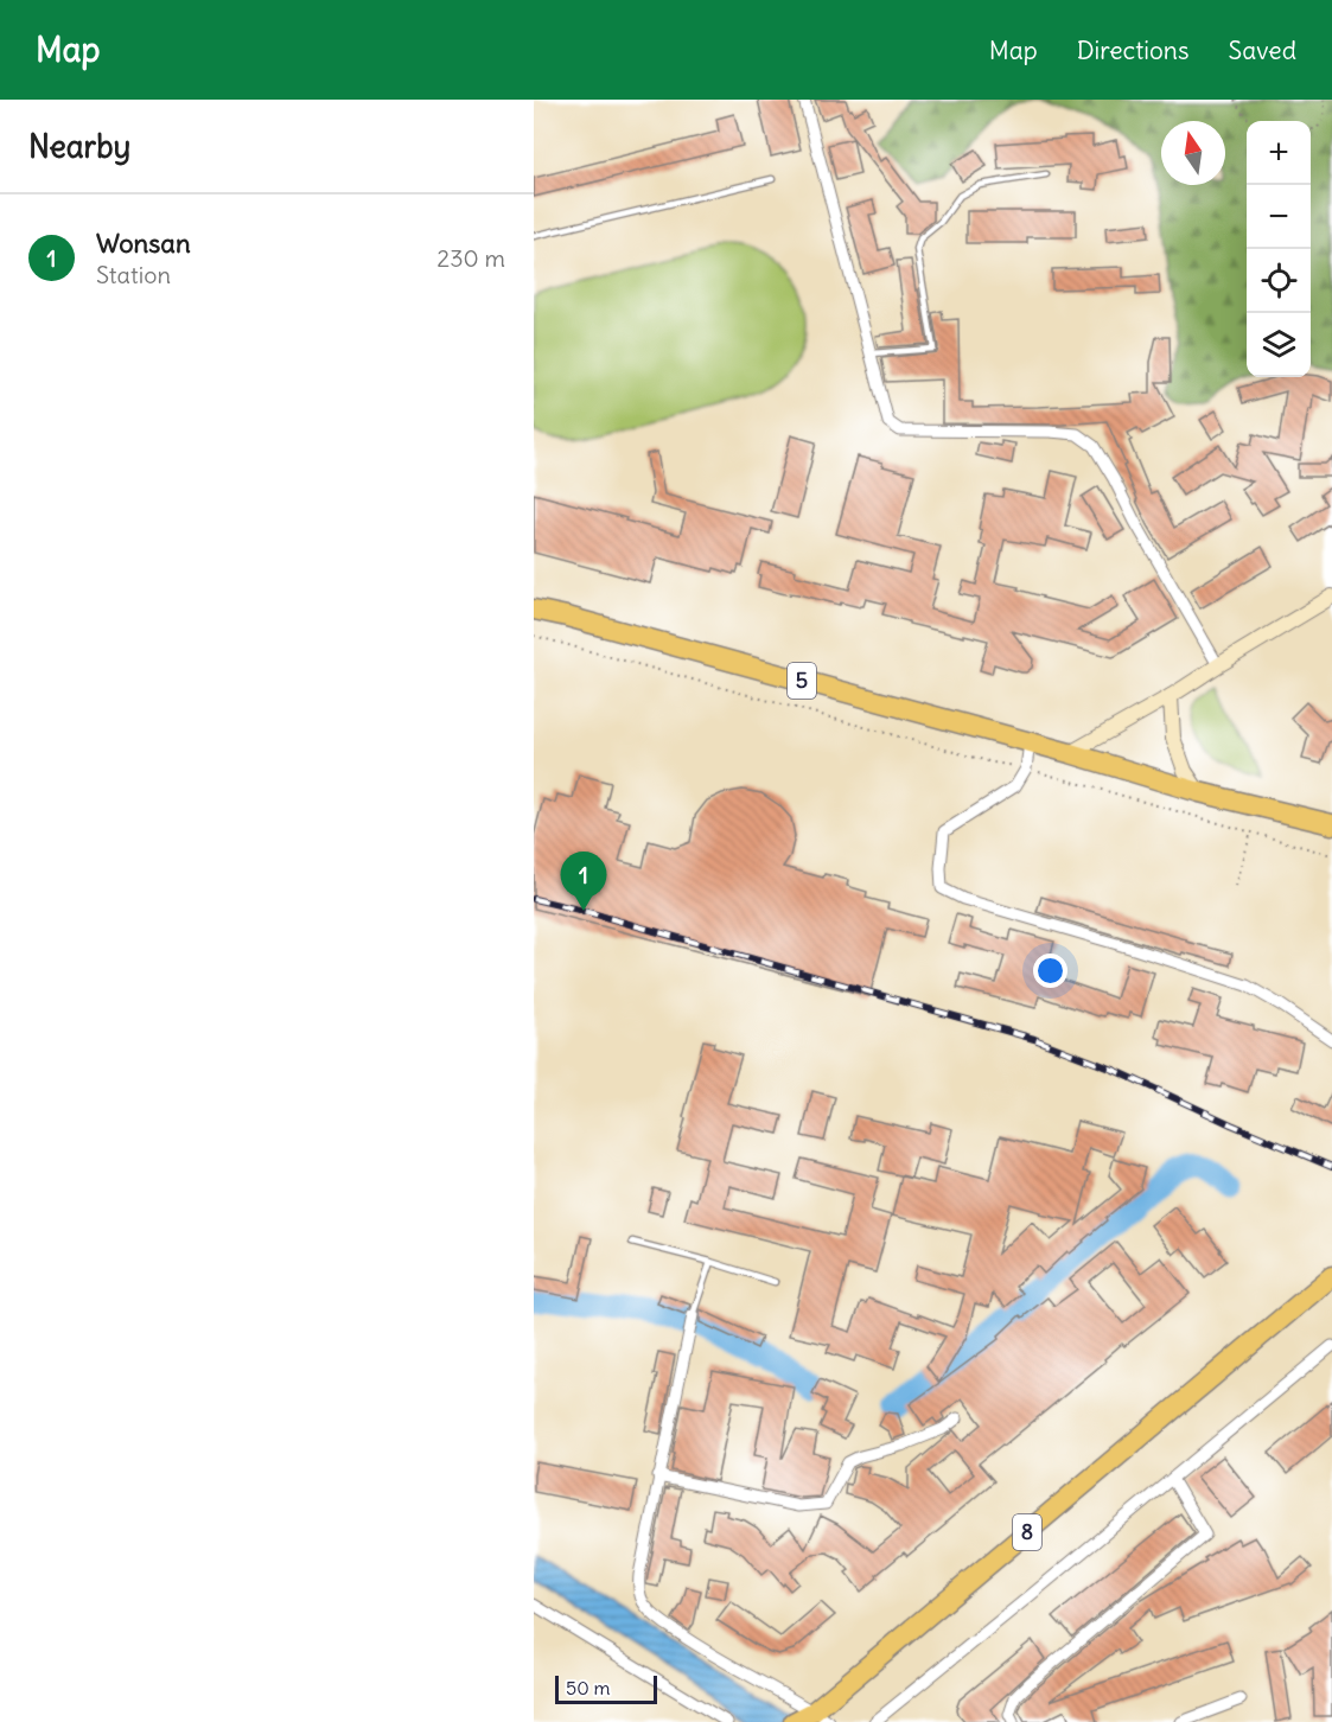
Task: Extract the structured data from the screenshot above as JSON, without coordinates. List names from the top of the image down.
{
  "streets": {
    "highway": ["5", "8"]
  },
  "scale_bar": "50 m",
  "north": "top",
  "page": {
    "header": "Map",
    "nav": ["Map", "Directions", "Saved"],
    "heading": "Nearby",
    "map_buttons": ["+", "−"],
    "list": [
      {
        "mark": "1",
        "name": "Wonsan",
        "note": "Station",
        "value": "230 m"
      }
    ],
    "pins": "1",
    "scale": "50 m"
  }
}
